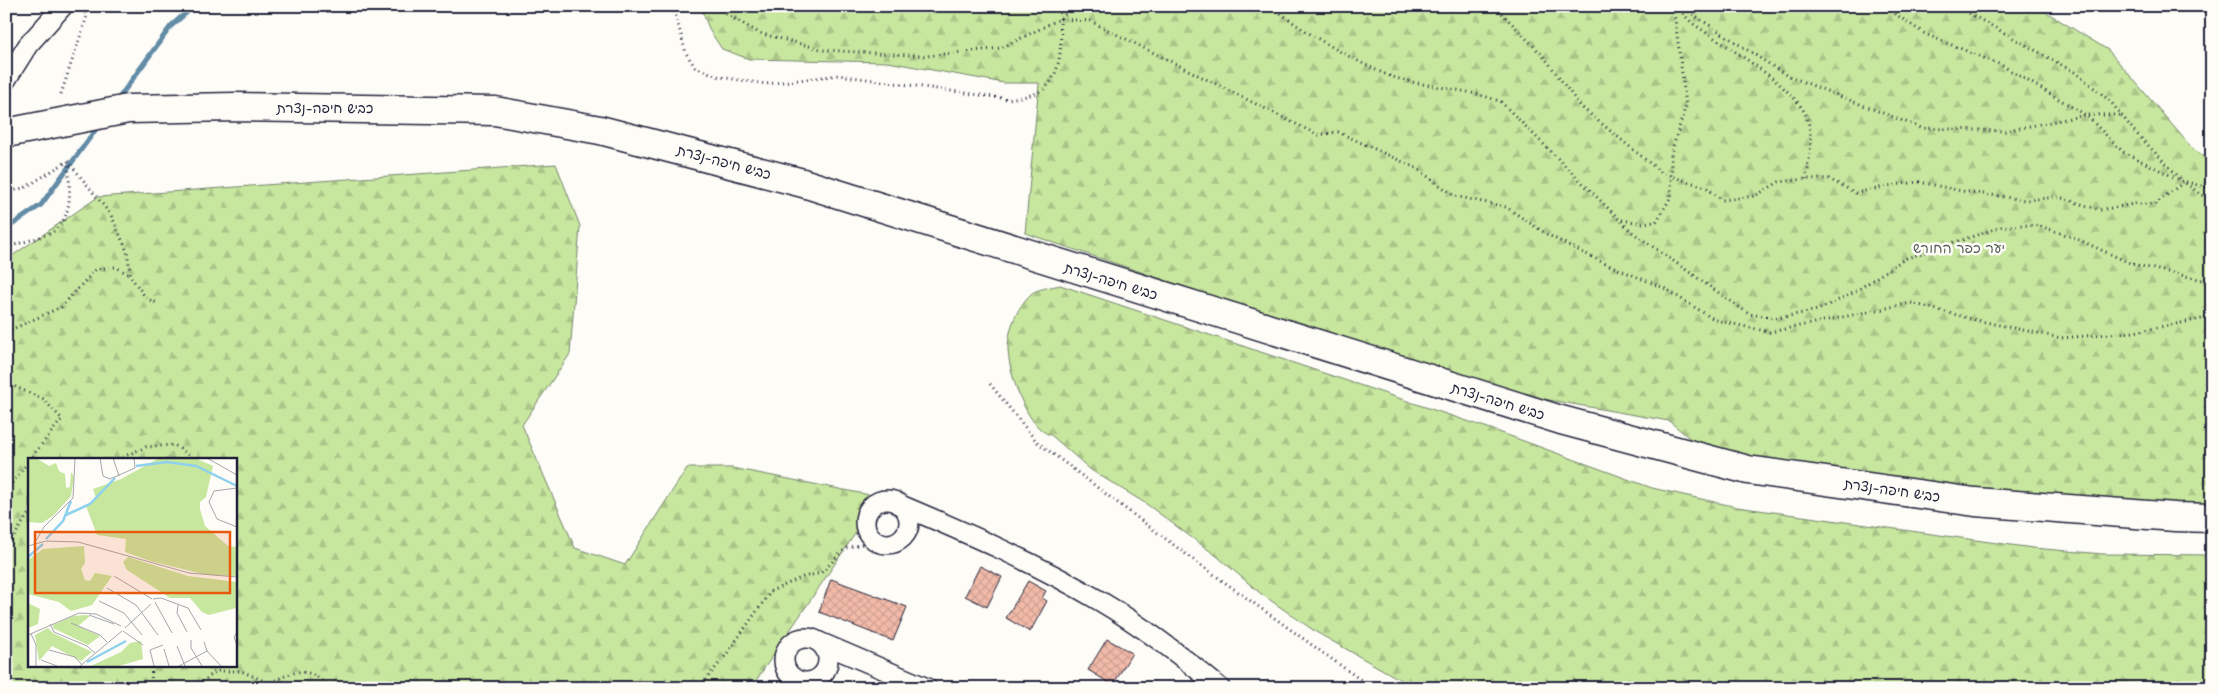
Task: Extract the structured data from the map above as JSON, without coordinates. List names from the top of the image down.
{
  "streets": {
    "highway": ["כביש חיפה-נצרת"]
  },
  "parks": ["יער כפר החורש"]
}
